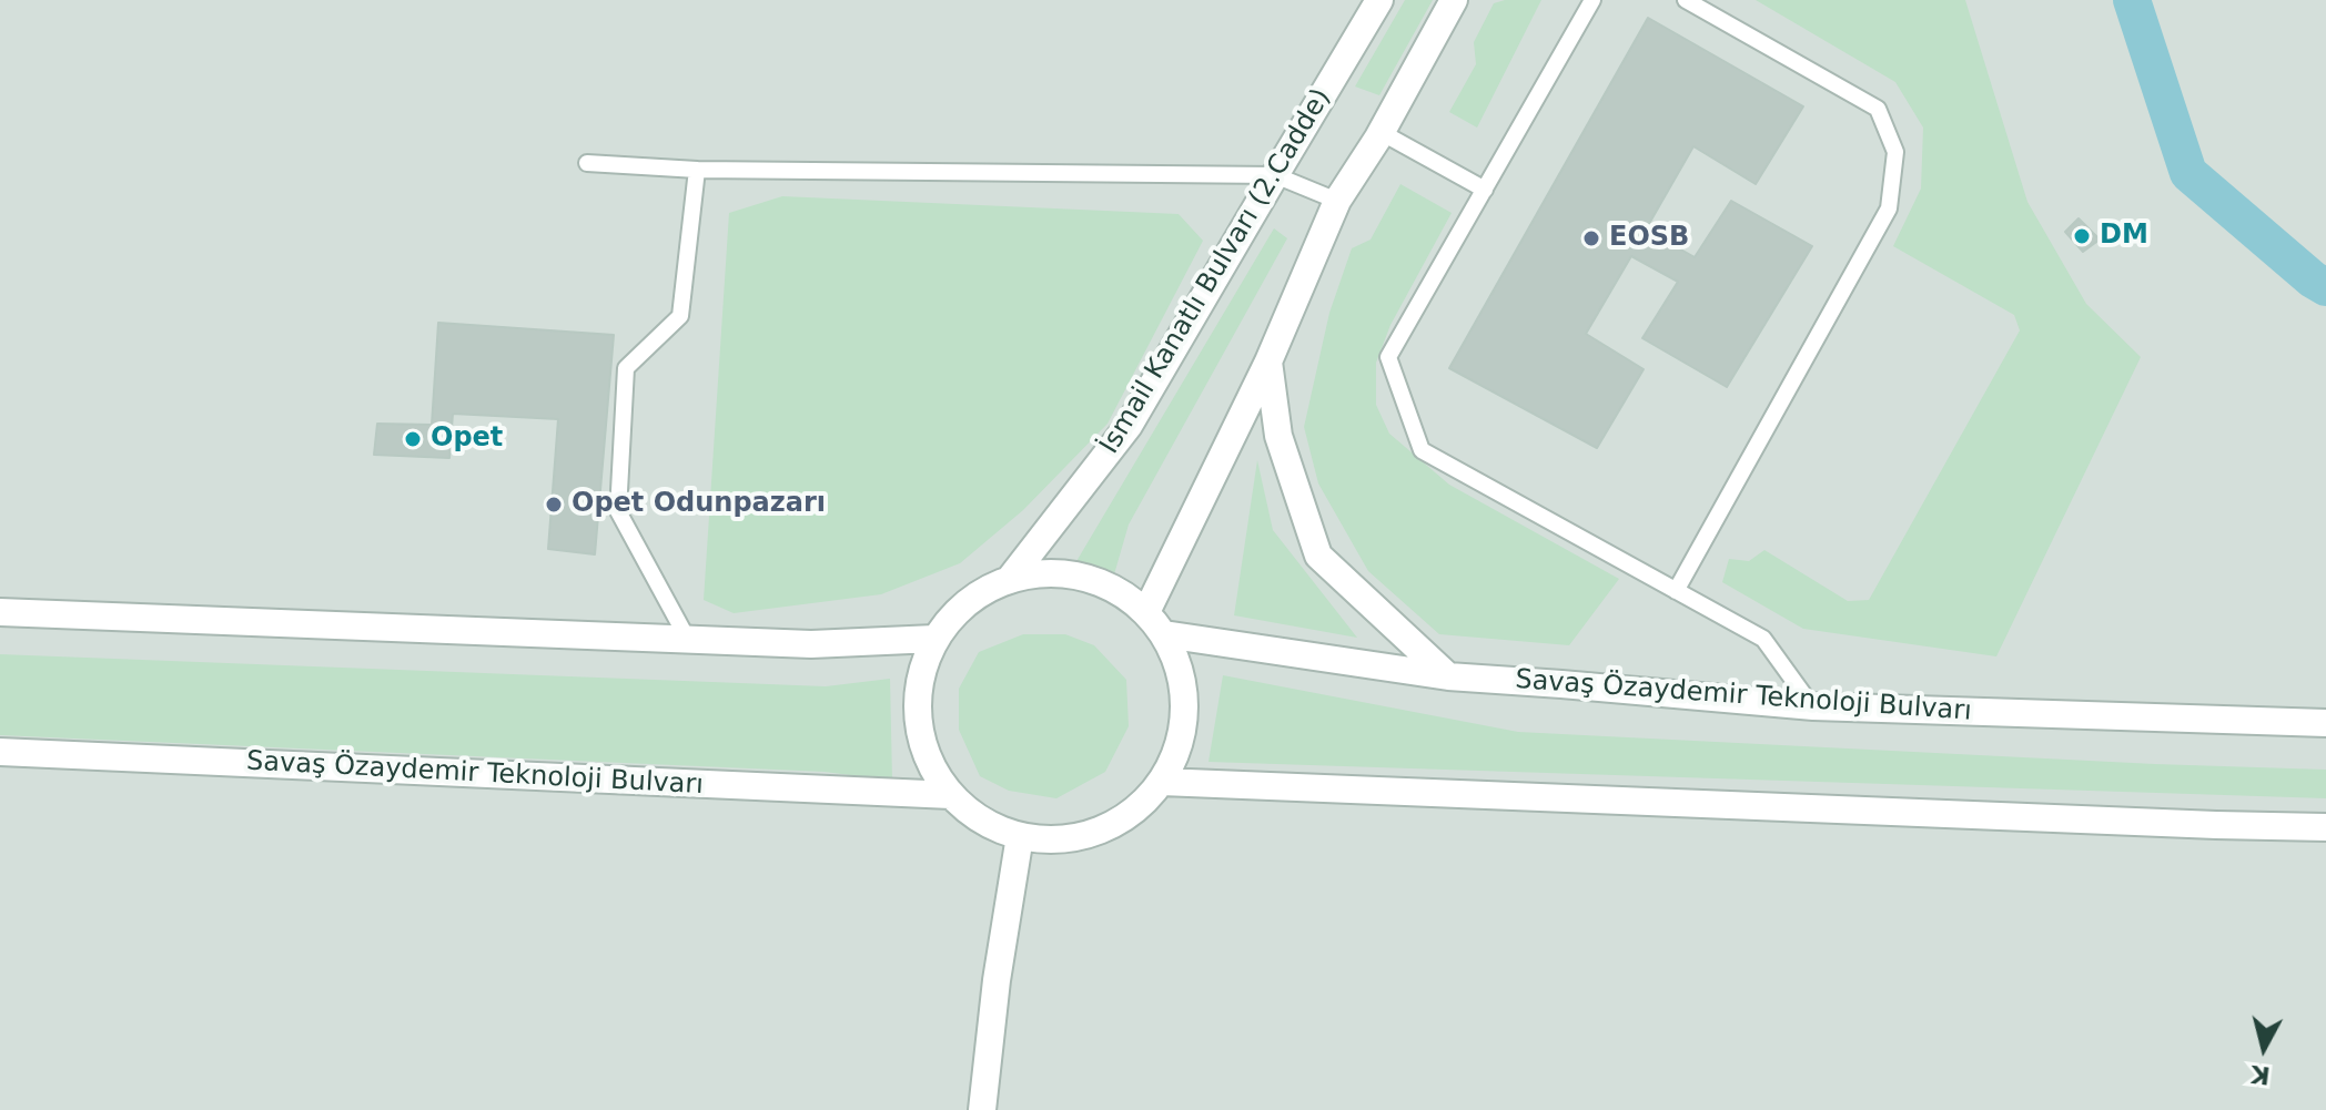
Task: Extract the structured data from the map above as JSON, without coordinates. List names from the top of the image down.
{
  "streets": {
    "street": ["İsmail Kanatlı Bulvarı (2.Cadde)", "Savaş Özaydemir Teknoloji Bulvarı"]
  },
  "crossings": [
    ["İsmail Kanatlı Bulvarı (2.Cadde)", "Savaş Özaydemir Teknoloji Bulvarı"]
  ],
  "places": [
    "DM",
    "EOSB",
    "Opet",
    "Opet Odunpazarı"
  ],
  "north": "bottom"
}
